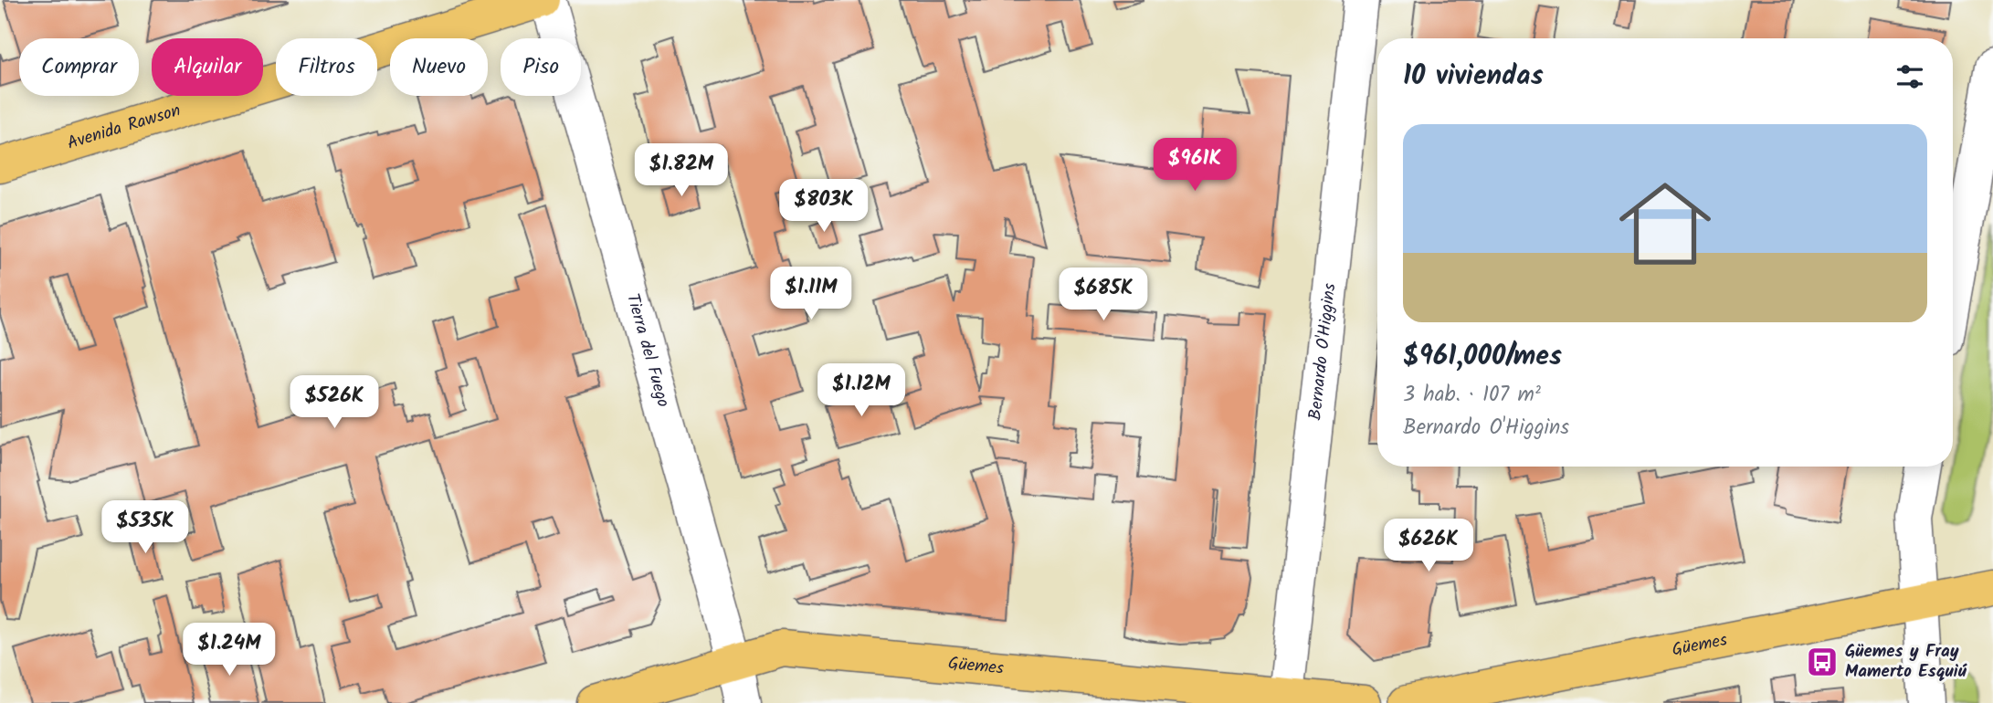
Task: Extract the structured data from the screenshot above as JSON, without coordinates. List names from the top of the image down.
{
  "streets": {
    "main road": ["Avenida Rawson", "Güemes"],
    "street": ["Tierra del Fuego", "Bernardo O'Higgins"]
  },
  "crossings": [
    ["Tierra del Fuego", "Güemes"],
    ["Bernardo O'Higgins", "Güemes"]
  ],
  "places": {
    "bus stop": ["Güemes y Fray Mamerto Esquiú"]
  },
  "page": {
    "chip": [
      "Comprar",
      "Alquilar",
      "Filtros",
      "Nuevo",
      "Piso"
    ],
    "heading": "10 viviendas",
    "list": [
      {
        "name": "$961,000/mes",
        "note": "3 hab. · 107 m² · Bernardo O'Higgins"
      }
    ],
    "price": [
      "$961K",
      "$1.82M",
      "$803K",
      "$1.11M",
      "$685K",
      "$1.12M",
      "$526K",
      "$535K",
      "$626K",
      "$1.24M"
    ]
  }
}
